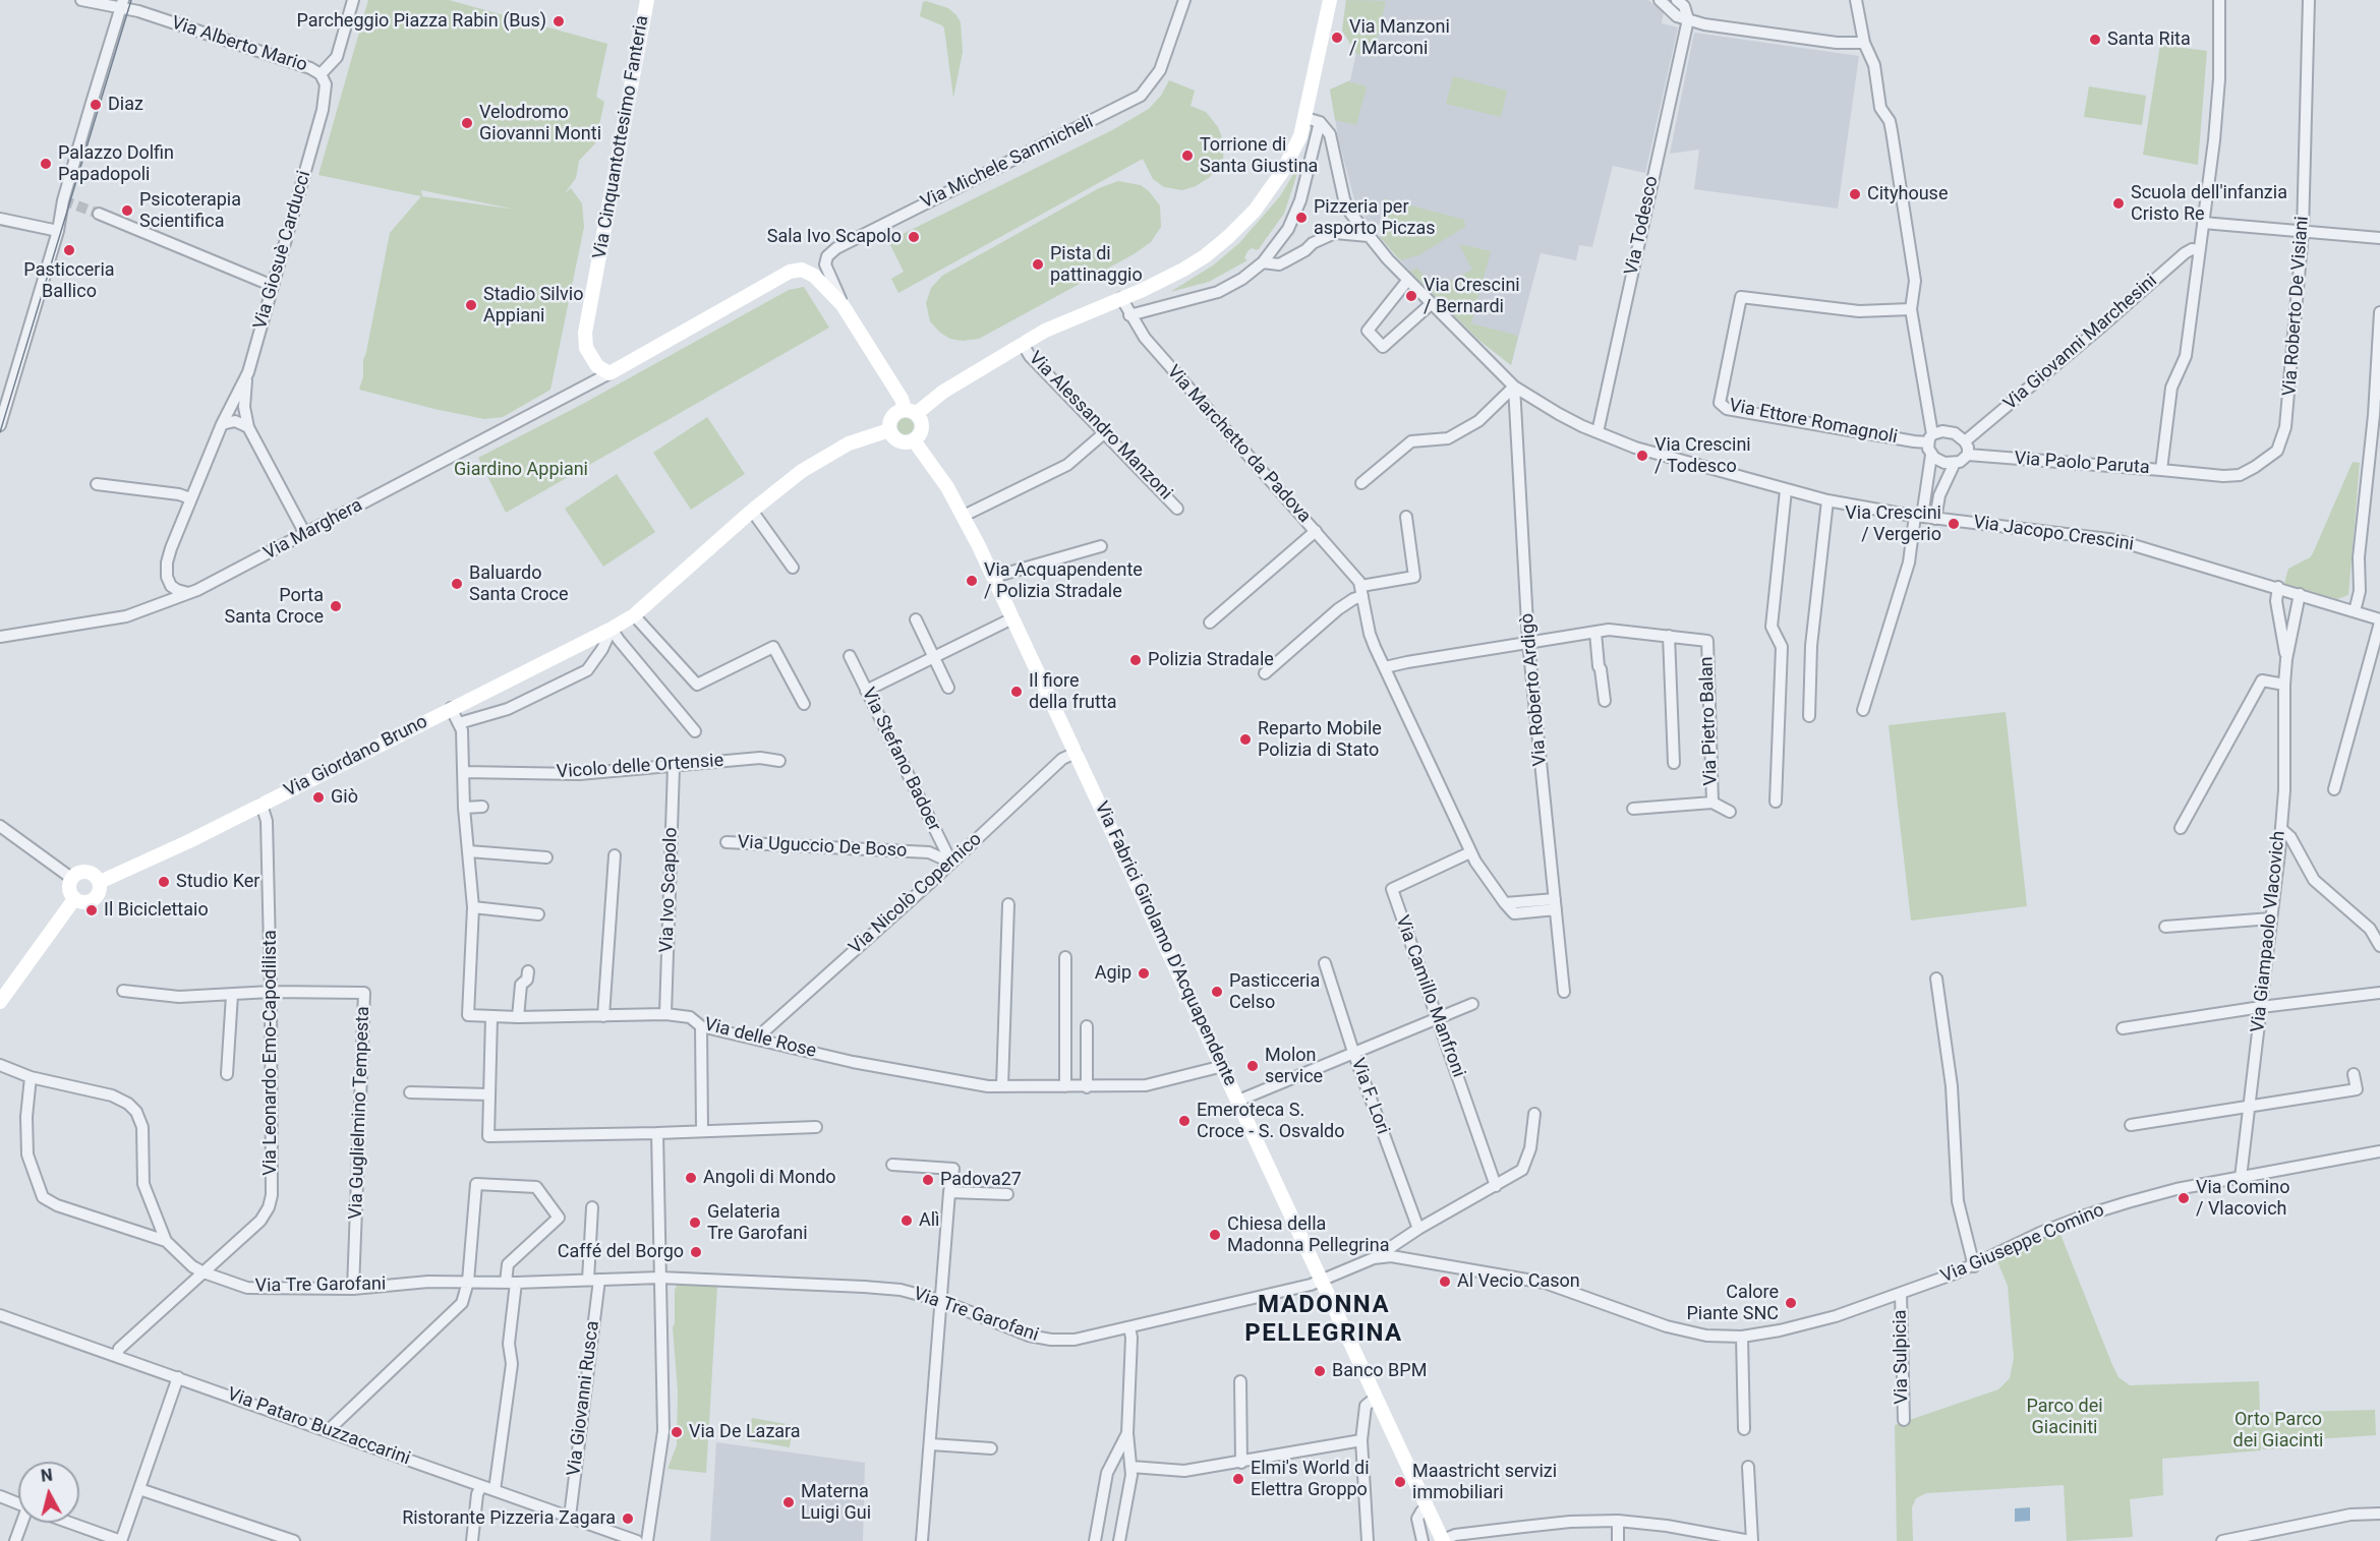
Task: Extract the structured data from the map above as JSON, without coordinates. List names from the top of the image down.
{
  "streets": {
    "main road": [
      "Via Cinquantottesimo Fanteria",
      "Via Alessandro Manzoni",
      "Via Giordano Bruno",
      "Via Fabrici Girolamo D'Acquapendente"
    ],
    "street": [
      "Via Alberto Mario",
      "Via Michele Sanmicheli",
      "Via Todesco",
      "Via Giosuè Carducci",
      "Via Roberto De Visiani",
      "Via Giovanni Marchesini",
      "Via Ettore Romagnoli",
      "Via Marchetto da Padova",
      "Via Paolo Paruta",
      "Via Marghera",
      "Via Jacopo Crescini",
      "Via Roberto Ardigò",
      "Via Pietro Balan",
      "Via Stefano Badoer",
      "Vicolo delle Ortensie",
      "Via Uguccio De Boso",
      "Via Ivo Scapolo",
      "Via Nicolò Copernico",
      "Via Giampaolo Vlacovich",
      "Via Camillo Manfroni",
      "Via delle Rose",
      "Via Leonardo Emo-Capodilista",
      "Via F. Lori",
      "Via Guglielmino Tempesta",
      "Via Giuseppe Comino",
      "Via Tre Garofani",
      "Via Sulpicia",
      "Via Giovanni Rusca",
      "Via Pataro Buzzaccarini"
    ]
  },
  "crossings": [
    ["Via Alberto Mario", "Via Giosuè Carducci"],
    ["Via Cinquantottesimo Fanteria", "Via Marghera"],
    ["Via Todesco", "Via Jacopo Crescini"],
    ["Via Giosuè Carducci", "Via Marghera"],
    ["Via Roberto De Visiani", "Via Paolo Paruta"],
    ["Via Giovanni Marchesini", "Via Ettore Romagnoli"],
    ["Via Giovanni Marchesini", "Via Paolo Paruta"],
    ["Via Ettore Romagnoli", "Via Paolo Paruta"],
    ["Via Alessandro Manzoni", "Via Marchetto da Padova"],
    ["Via Alessandro Manzoni", "Via Giordano Bruno"],
    ["Via Alessandro Manzoni", "Via Fabrici Girolamo D'Acquapendente"],
    ["Via Marchetto da Padova", "Via Roberto Ardigò"],
    ["Via Marchetto da Padova", "Via Pietro Balan"],
    ["Via Marchetto da Padova", "Via Camillo Manfroni"],
    ["Via Jacopo Crescini", "Via Roberto Ardigò"],
    ["Via Jacopo Crescini", "Via Giampaolo Vlacovich"],
    ["Via Roberto Ardigò", "Via Pietro Balan"],
    ["Via Giordano Bruno", "Via Fabrici Girolamo D'Acquapendente"],
    ["Via Giordano Bruno", "Via delle Rose"],
    ["Via Giordano Bruno", "Via Leonardo Emo-Capodilista"],
    ["Via Stefano Badoer", "Via Uguccio De Boso"],
    ["Via Stefano Badoer", "Via Nicolò Copernico"],
    ["Vicolo delle Ortensie", "Via Ivo Scapolo"],
    ["Vicolo delle Ortensie", "Via delle Rose"],
    ["Via Uguccio De Boso", "Via Nicolò Copernico"],
    ["Via Ivo Scapolo", "Via delle Rose"],
    ["Via Nicolò Copernico", "Via Fabrici Girolamo D'Acquapendente"],
    ["Via Nicolò Copernico", "Via delle Rose"],
    ["Via Giampaolo Vlacovich", "Via Giuseppe Comino"],
    ["Via Fabrici Girolamo D'Acquapendente", "Via delle Rose"],
    ["Via Fabrici Girolamo D'Acquapendente", "Via Giuseppe Comino"],
    ["Via Fabrici Girolamo D'Acquapendente", "Via Tre Garofani"],
    ["Via Leonardo Emo-Capodilista", "Via Guglielmino Tempesta"],
    ["Via Leonardo Emo-Capodilista", "Via Tre Garofani"],
    ["Via Leonardo Emo-Capodilista", "Via Pataro Buzzaccarini"],
    ["Via Guglielmino Tempesta", "Via Tre Garofani"],
    ["Via Giuseppe Comino", "Via Tre Garofani"],
    ["Via Giuseppe Comino", "Via Sulpicia"],
    ["Via Tre Garofani", "Via Giovanni Rusca"],
    ["Via Giovanni Rusca", "Via Pataro Buzzaccarini"]
  ],
  "districts": ["MADONNA PELLEGRINA"],
  "parks": ["Giardino Appiani", "Parco dei Giaciniti", "Orto Parco dei Giacinti"],
  "places": [
    "Parcheggio Piazza Rabin (Bus)",
    "Via Manzoni / Marconi",
    "Santa Rita",
    "Diaz",
    "Velodromo Giovanni Monti",
    "Torrione di Santa Giustina",
    "Palazzo Dolfin Papadopoli",
    "Cityhouse",
    "Scuola dell'infanzia Cristo Re",
    "Psicoterapia Scientifica",
    "Pizzeria per asporto Piczas",
    "Sala Ivo Scapolo",
    "Pasticceria Ballico",
    "Pista di pattinaggio",
    "Via Crescini / Bernardi",
    "Stadio Silvio Appiani",
    "Via Crescini / Todesco",
    "Via Crescini / Vergerio",
    "Via Acquapendente / Polizia Stradale",
    "Baluardo Santa Croce",
    "Porta Santa Croce",
    "Polizia Stradale",
    "Il fiore della frutta",
    "Reparto Mobile Polizia di Stato",
    "Giò",
    "Studio Ker",
    "Il Biciclettaio",
    "Agip",
    "Pasticceria Celso",
    "Molon service",
    "Emeroteca S. Croce - S. Osvaldo",
    "Angoli di Mondo",
    "Padova27",
    "Via Comino / Vlacovich",
    "Alì",
    "Gelateria Tre Garofani",
    "Chiesa della Madonna Pellegrina",
    "Caffé del Borgo",
    "Al Vecio Cason",
    "Calore Piante SNC",
    "Banco BPM",
    "Via De Lazara",
    "Elmi's World di Elettra Groppo",
    "Maastricht servizi immobiliari",
    "Materna Luigi Gui",
    "Ristorante Pizzeria Zagara"
  ],
  "north": "top"
}
